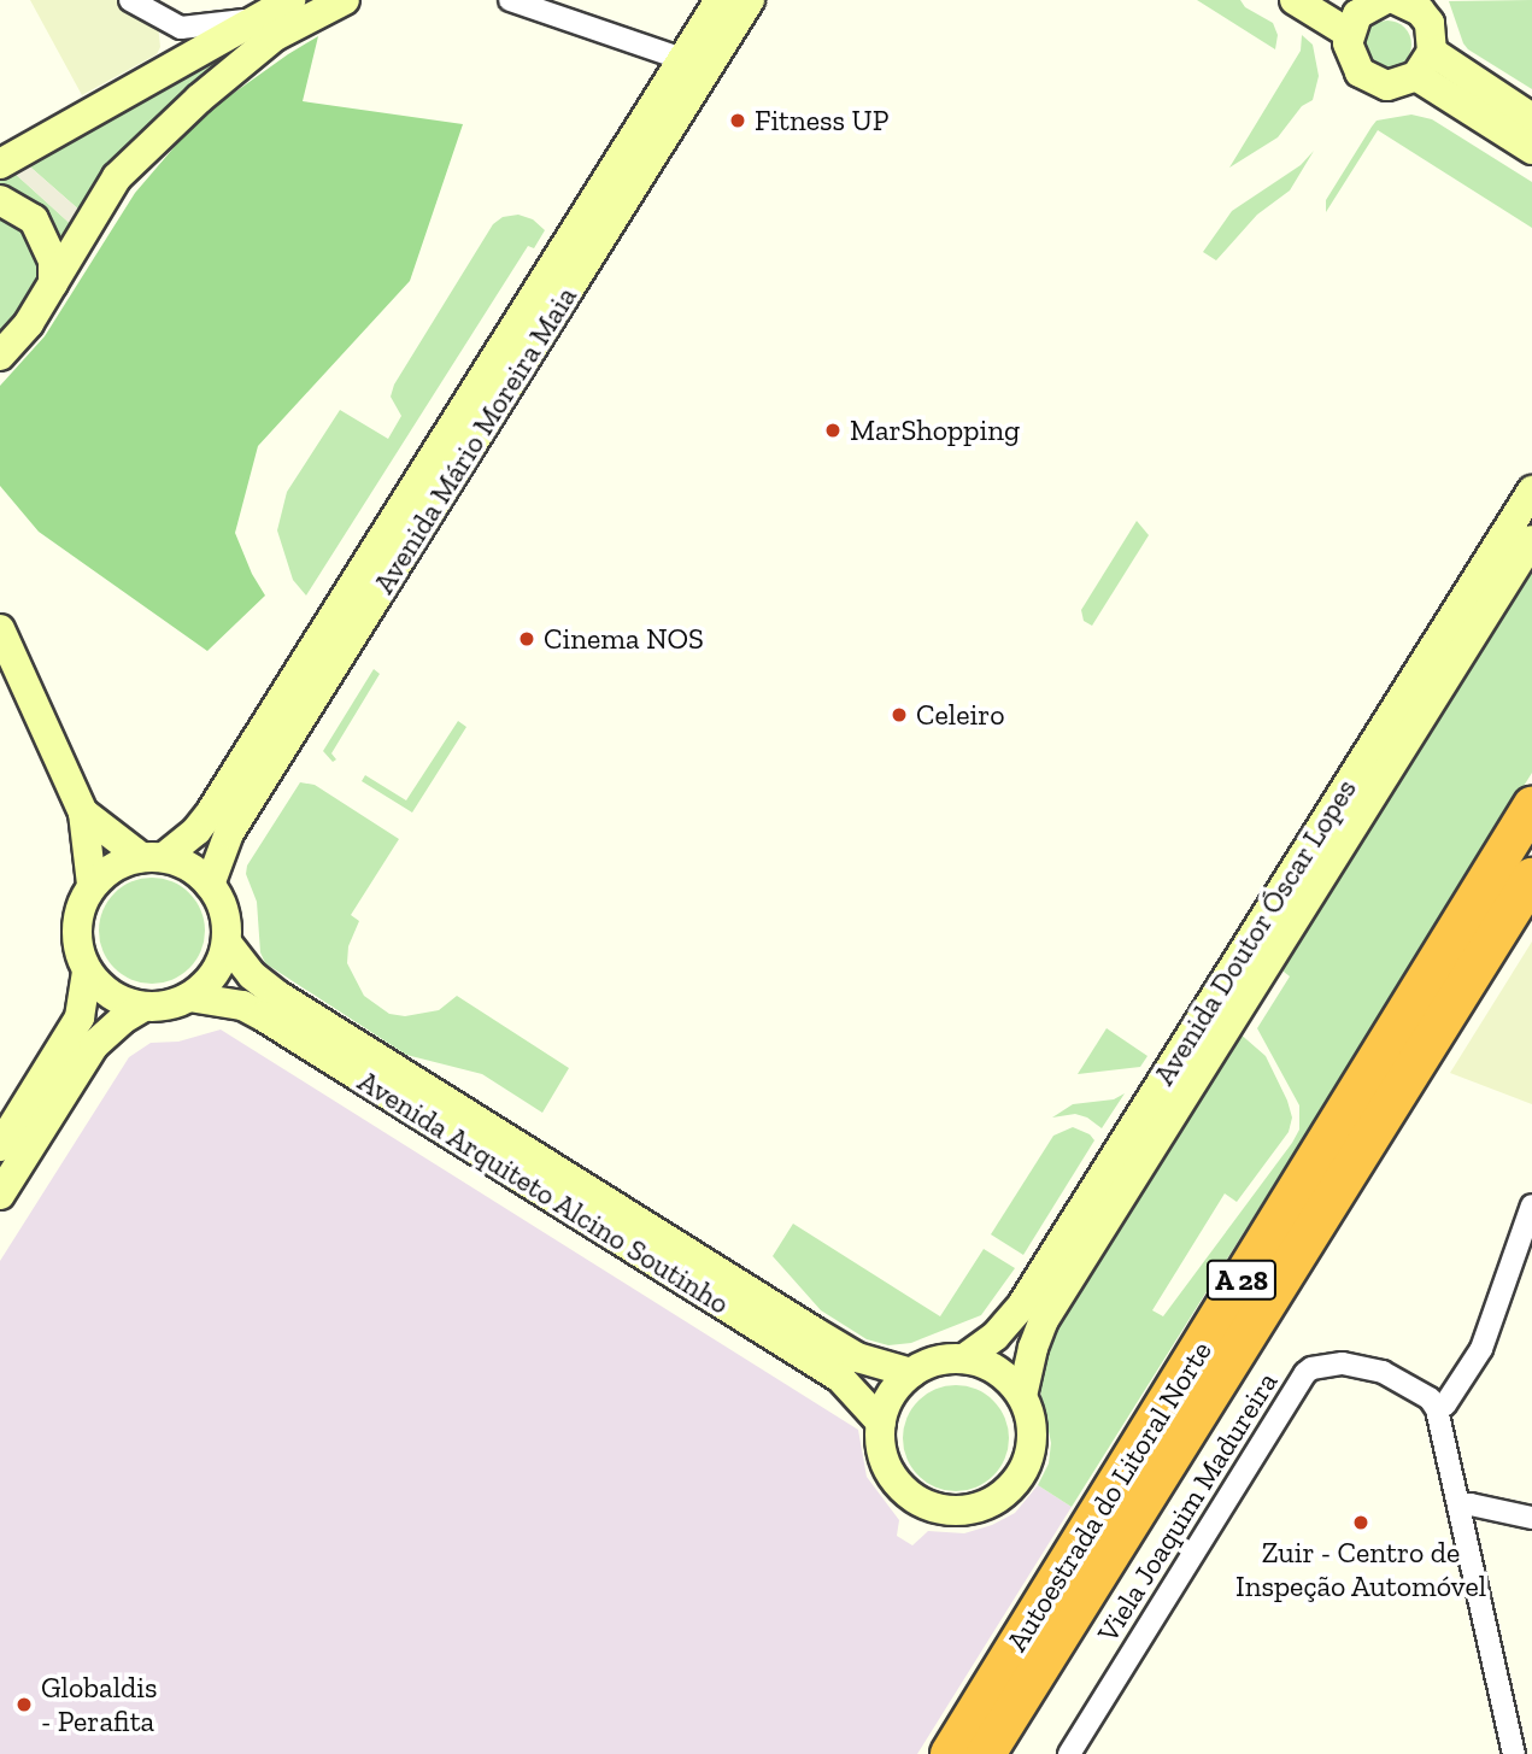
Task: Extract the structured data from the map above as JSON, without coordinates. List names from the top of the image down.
{
  "streets": {
    "highway": ["A 28", "Autoestrada do Litoral Norte"],
    "main road": ["Avenida Mário Moreira Maia", "Avenida Doutor Óscar Lopes", "Avenida Arquiteto Alcino Soutinho"],
    "street": ["Viela Joaquim Madureira"]
  },
  "crossings": [
    ["Avenida Mário Moreira Maia", "Avenida Arquiteto Alcino Soutinho"],
    ["Avenida Doutor Óscar Lopes", "Avenida Arquiteto Alcino Soutinho"]
  ],
  "places": [
    "Fitness UP",
    "MarShopping",
    "Cinema NOS",
    "Celeiro",
    "Zuir - Centro de Inspeção Automóvel",
    "Globaldis - Perafita"
  ]
}
